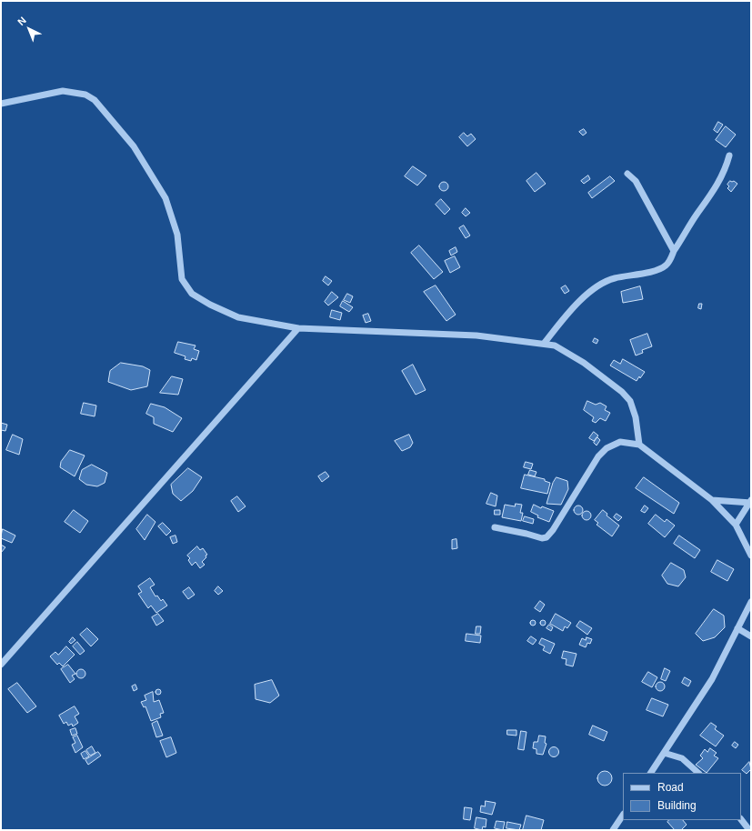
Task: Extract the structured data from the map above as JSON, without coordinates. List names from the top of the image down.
{
  "legend": ["Road", "Building"],
  "north": "top left"
}
